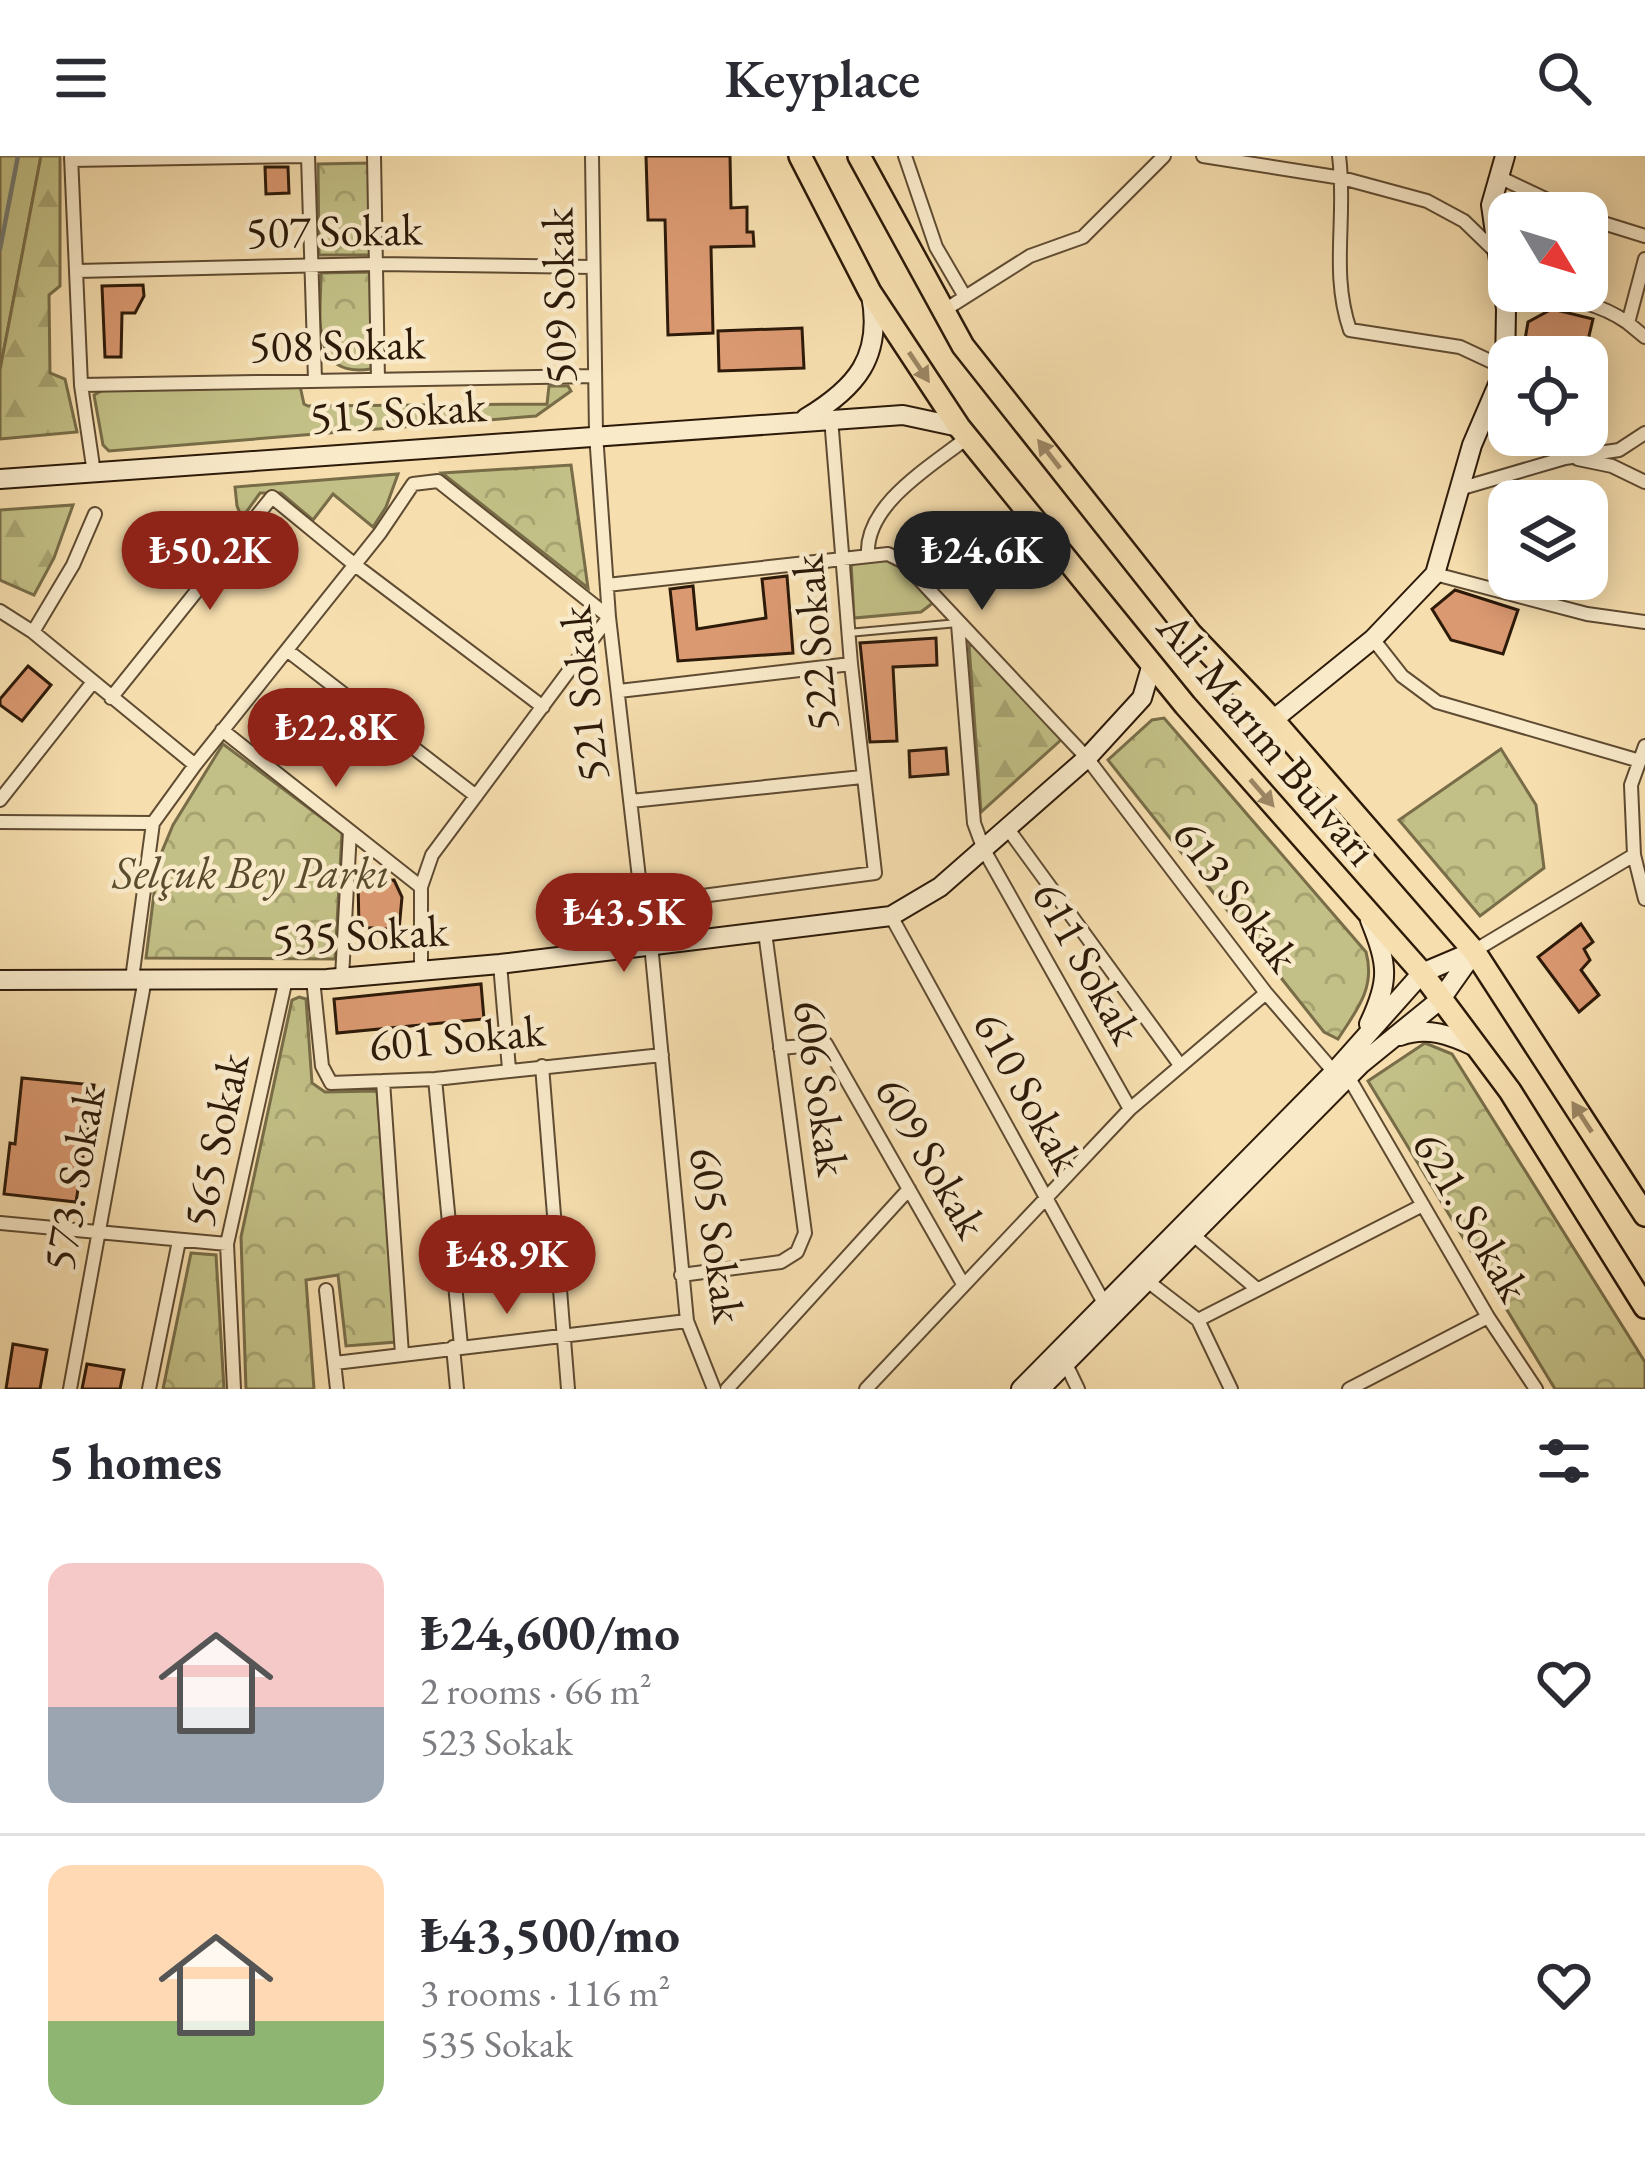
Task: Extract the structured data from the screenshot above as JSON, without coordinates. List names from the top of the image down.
{
  "streets": {
    "main road": ["Ali Marım Bulvarı"],
    "street": [
      "507 Sokak",
      "509 Sokak",
      "508 Sokak",
      "515 Sokak",
      "522 Sokak",
      "521 Sokak",
      "613 Sokak",
      "535 Sokak",
      "611 Sokak",
      "601 Sokak",
      "606 Sokak",
      "610 Sokak",
      "565 Sokak",
      "609 Sokak",
      "573. Sokak",
      "621. Sokak",
      "605 Sokak"
    ]
  },
  "crossings": [
    ["507 Sokak", "509 Sokak"],
    ["509 Sokak", "508 Sokak"],
    ["509 Sokak", "515 Sokak"],
    ["509 Sokak", "521 Sokak"],
    ["515 Sokak", "522 Sokak"],
    ["515 Sokak", "521 Sokak"],
    ["515 Sokak", "Ali Marım Bulvarı"],
    ["522 Sokak", "521 Sokak"],
    ["521 Sokak", "535 Sokak"],
    ["521 Sokak", "605 Sokak"],
    ["613 Sokak", "535 Sokak"],
    ["613 Sokak", "611 Sokak"],
    ["613 Sokak", "621. Sokak"],
    ["535 Sokak", "611 Sokak"],
    ["535 Sokak", "601 Sokak"],
    ["535 Sokak", "606 Sokak"],
    ["535 Sokak", "610 Sokak"],
    ["535 Sokak", "565 Sokak"],
    ["535 Sokak", "573. Sokak"],
    ["535 Sokak", "605 Sokak"],
    ["601 Sokak", "605 Sokak"],
    ["606 Sokak", "609 Sokak"],
    ["606 Sokak", "605 Sokak"]
  ],
  "parks": ["Selçuk Bey Parkı"],
  "north": "bottom right",
  "page": {
    "header": "Keyplace",
    "price": [
      "₺50.2K",
      "₺24.6K",
      "₺22.8K",
      "₺43.5K",
      "₺48.9K"
    ],
    "heading": "5 homes",
    "list": [
      {
        "name": "₺24,600/mo",
        "note": "2 rooms · 66 m² · 523 Sokak"
      },
      {
        "name": "₺43,500/mo",
        "note": "3 rooms · 116 m² · 535 Sokak"
      }
    ]
  }
}
